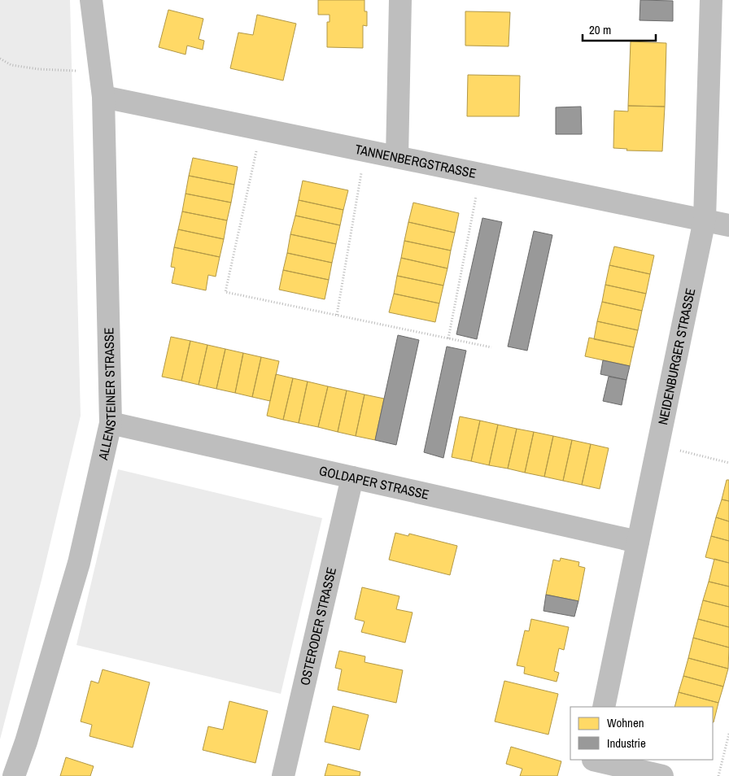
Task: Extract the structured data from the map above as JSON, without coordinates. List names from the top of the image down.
{
  "streets": {
    "street": [
      "TANNENBERGSTRASSE",
      "NEIDENBURGER STRASSE",
      "ALLENSTEINER STRASSE",
      "GOLDAPER STRASSE",
      "OSTERODER STRASSE"
    ]
  },
  "crossings": [
    ["TANNENBERGSTRASSE", "NEIDENBURGER STRASSE"],
    ["TANNENBERGSTRASSE", "ALLENSTEINER STRASSE"],
    ["NEIDENBURGER STRASSE", "GOLDAPER STRASSE"],
    ["ALLENSTEINER STRASSE", "GOLDAPER STRASSE"],
    ["GOLDAPER STRASSE", "OSTERODER STRASSE"]
  ],
  "legend": ["Wohnen", "Industrie"],
  "scale_bar": "20 m"
}
